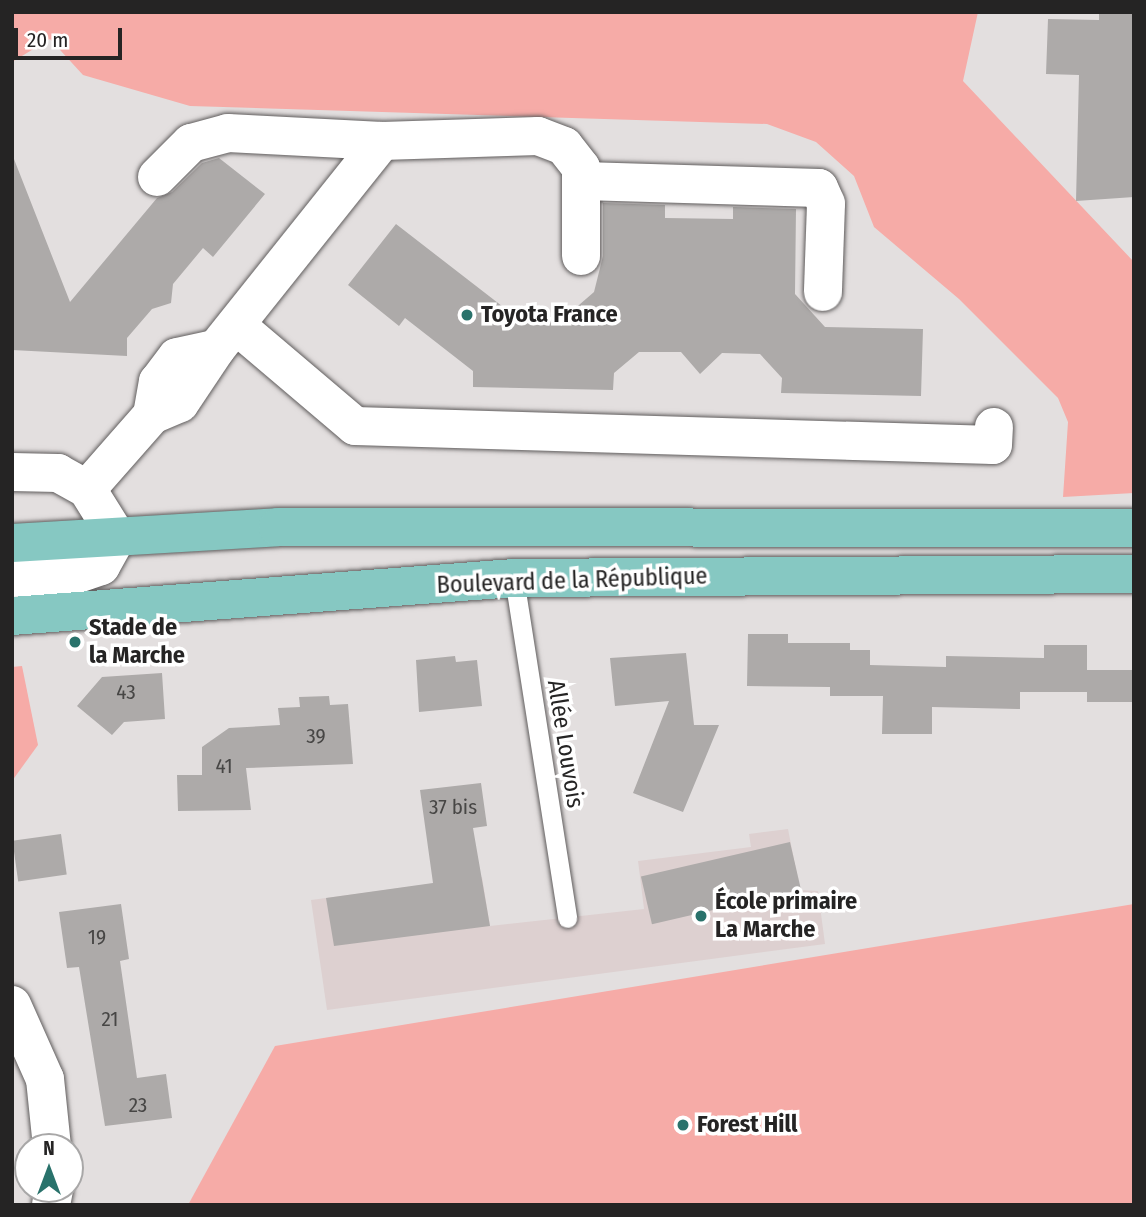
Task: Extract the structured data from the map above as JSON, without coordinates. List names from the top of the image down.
{
  "streets": {
    "main road": ["Boulevard de la République"],
    "lane": ["Allée Louvois"]
  },
  "crossings": [
    ["Boulevard de la République", "Allée Louvois"]
  ],
  "places": [
    "Toyota France",
    "Stade de la Marche",
    "École primaire La Marche",
    "Forest Hill"
  ],
  "house_numbers": [
    "43",
    "39",
    "41",
    "37 bis",
    "19",
    "21",
    "23"
  ],
  "scale_bar": "20 m",
  "north": "top"
}
